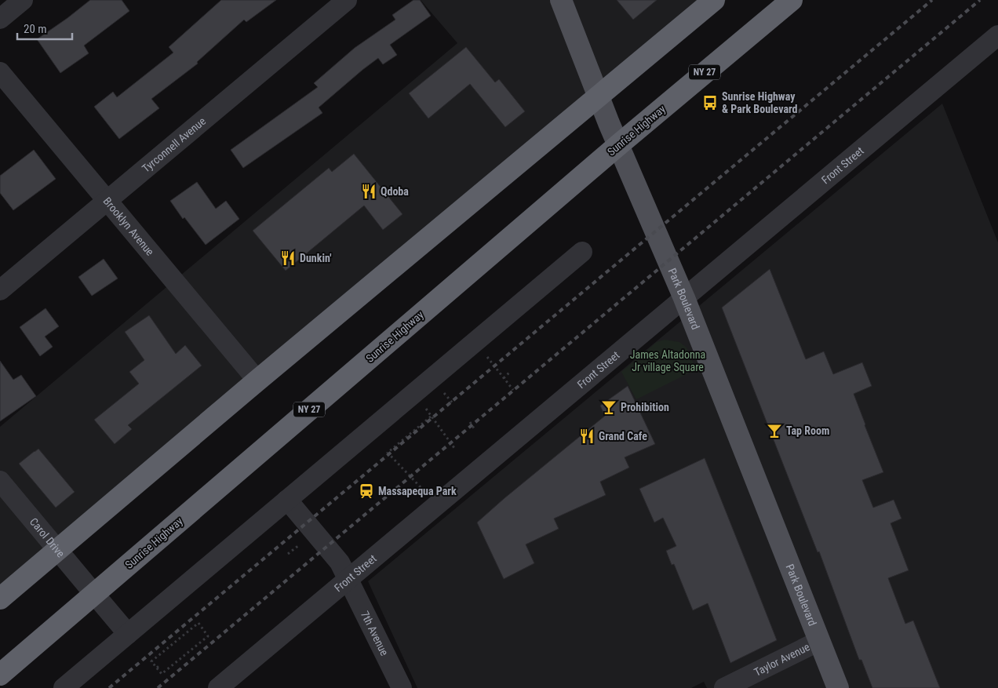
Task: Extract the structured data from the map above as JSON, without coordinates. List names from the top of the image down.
{
  "streets": {
    "highway": ["NY 27", "Sunrise Highway"],
    "main road": ["Park Boulevard"],
    "street": [
      "Tyrconnell Avenue",
      "Front Street",
      "Brooklyn Avenue",
      "Carol Drive",
      "7th Avenue",
      "Taylor Avenue"
    ]
  },
  "crossings": [
    ["Sunrise Highway", "Park Boulevard"],
    ["Sunrise Highway", "Carol Drive"],
    ["Tyrconnell Avenue", "Brooklyn Avenue"],
    ["Front Street", "Park Boulevard"],
    ["Front Street", "7th Avenue"],
    ["Park Boulevard", "Taylor Avenue"]
  ],
  "parks": ["James Altadonna Jr village Square"],
  "places": {
    "bus stop": ["Sunrise Highway & Park Boulevard"],
    "restaurant": ["Qdoba", "Dunkin'", "Grand Cafe"],
    "bar": ["Prohibition", "Tap Room"],
    "station": ["Massapequa Park"]
  },
  "scale_bar": "20 m"
}
